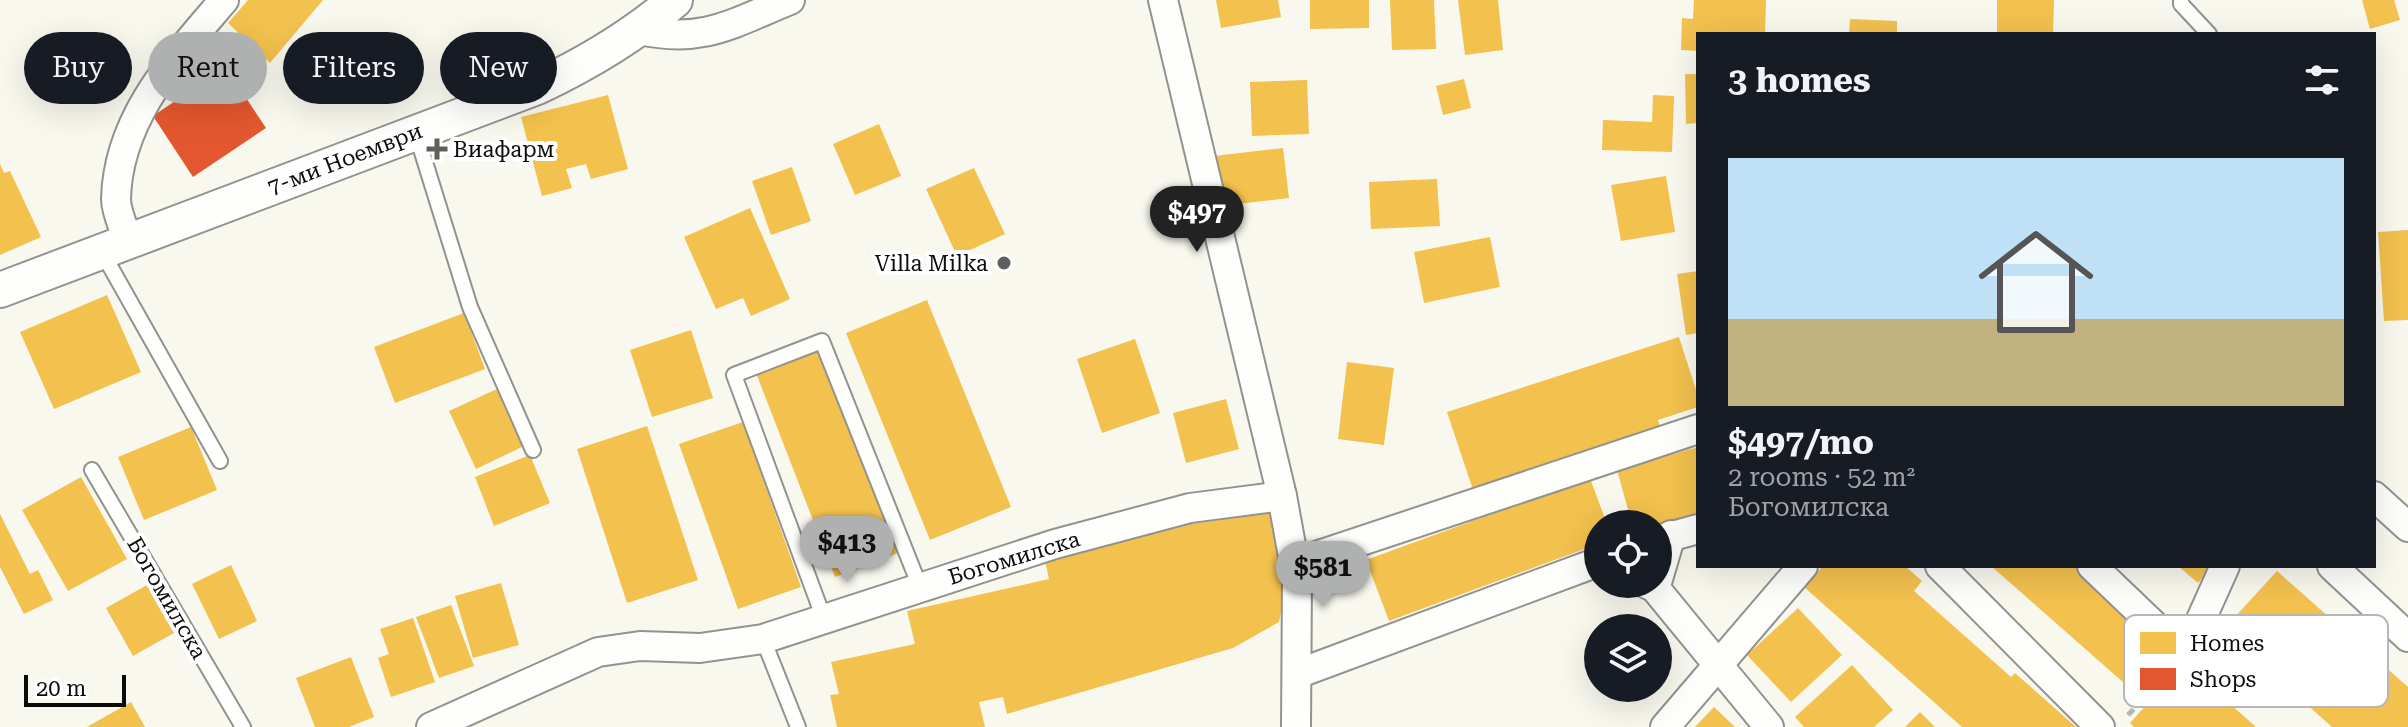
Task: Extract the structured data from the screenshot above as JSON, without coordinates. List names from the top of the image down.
{
  "streets": {
    "street": ["7-ми Ноември", "Богомилска"]
  },
  "places": {
    "health": ["Виафарм"],
    "other": ["Villa Milka"]
  },
  "legend": ["Homes", "Shops"],
  "scale_bar": "20 m",
  "page": {
    "chip": [
      "Buy",
      "Rent",
      "Filters",
      "New"
    ],
    "heading": "3 homes",
    "list": [
      {
        "name": "$497/mo",
        "note": "2 rooms · 52 m² · Богомилска"
      }
    ],
    "price": ["$497", "$413", "$581"],
    "scale": "20 m"
  }
}
